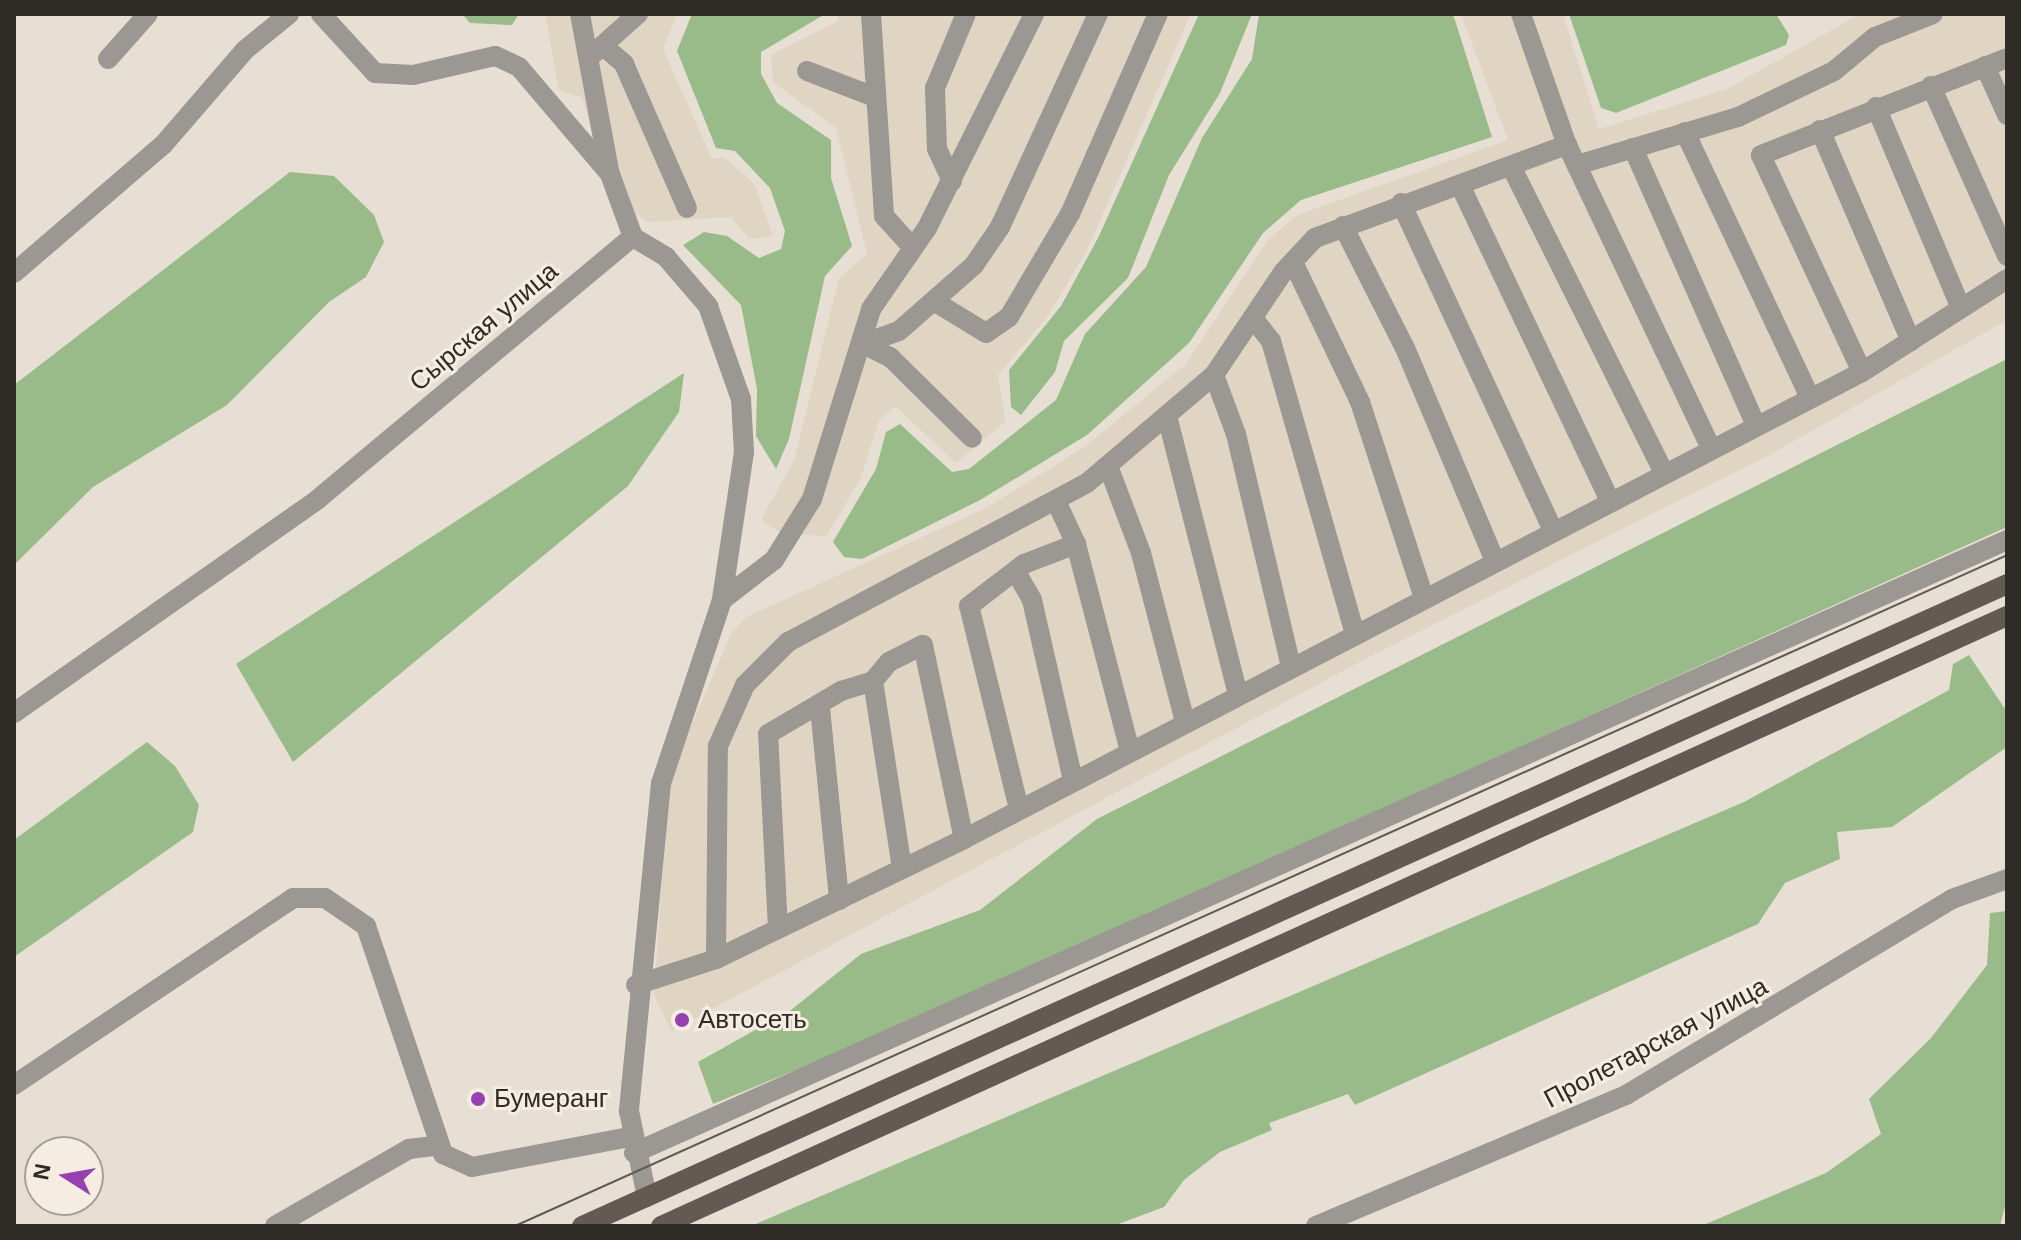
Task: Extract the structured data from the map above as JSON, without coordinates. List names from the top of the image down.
{
  "streets": {
    "street": ["Сырская улица", "Пролетарская улица"]
  },
  "places": ["Автосеть", "Бумеранг"],
  "north": "left"
}
